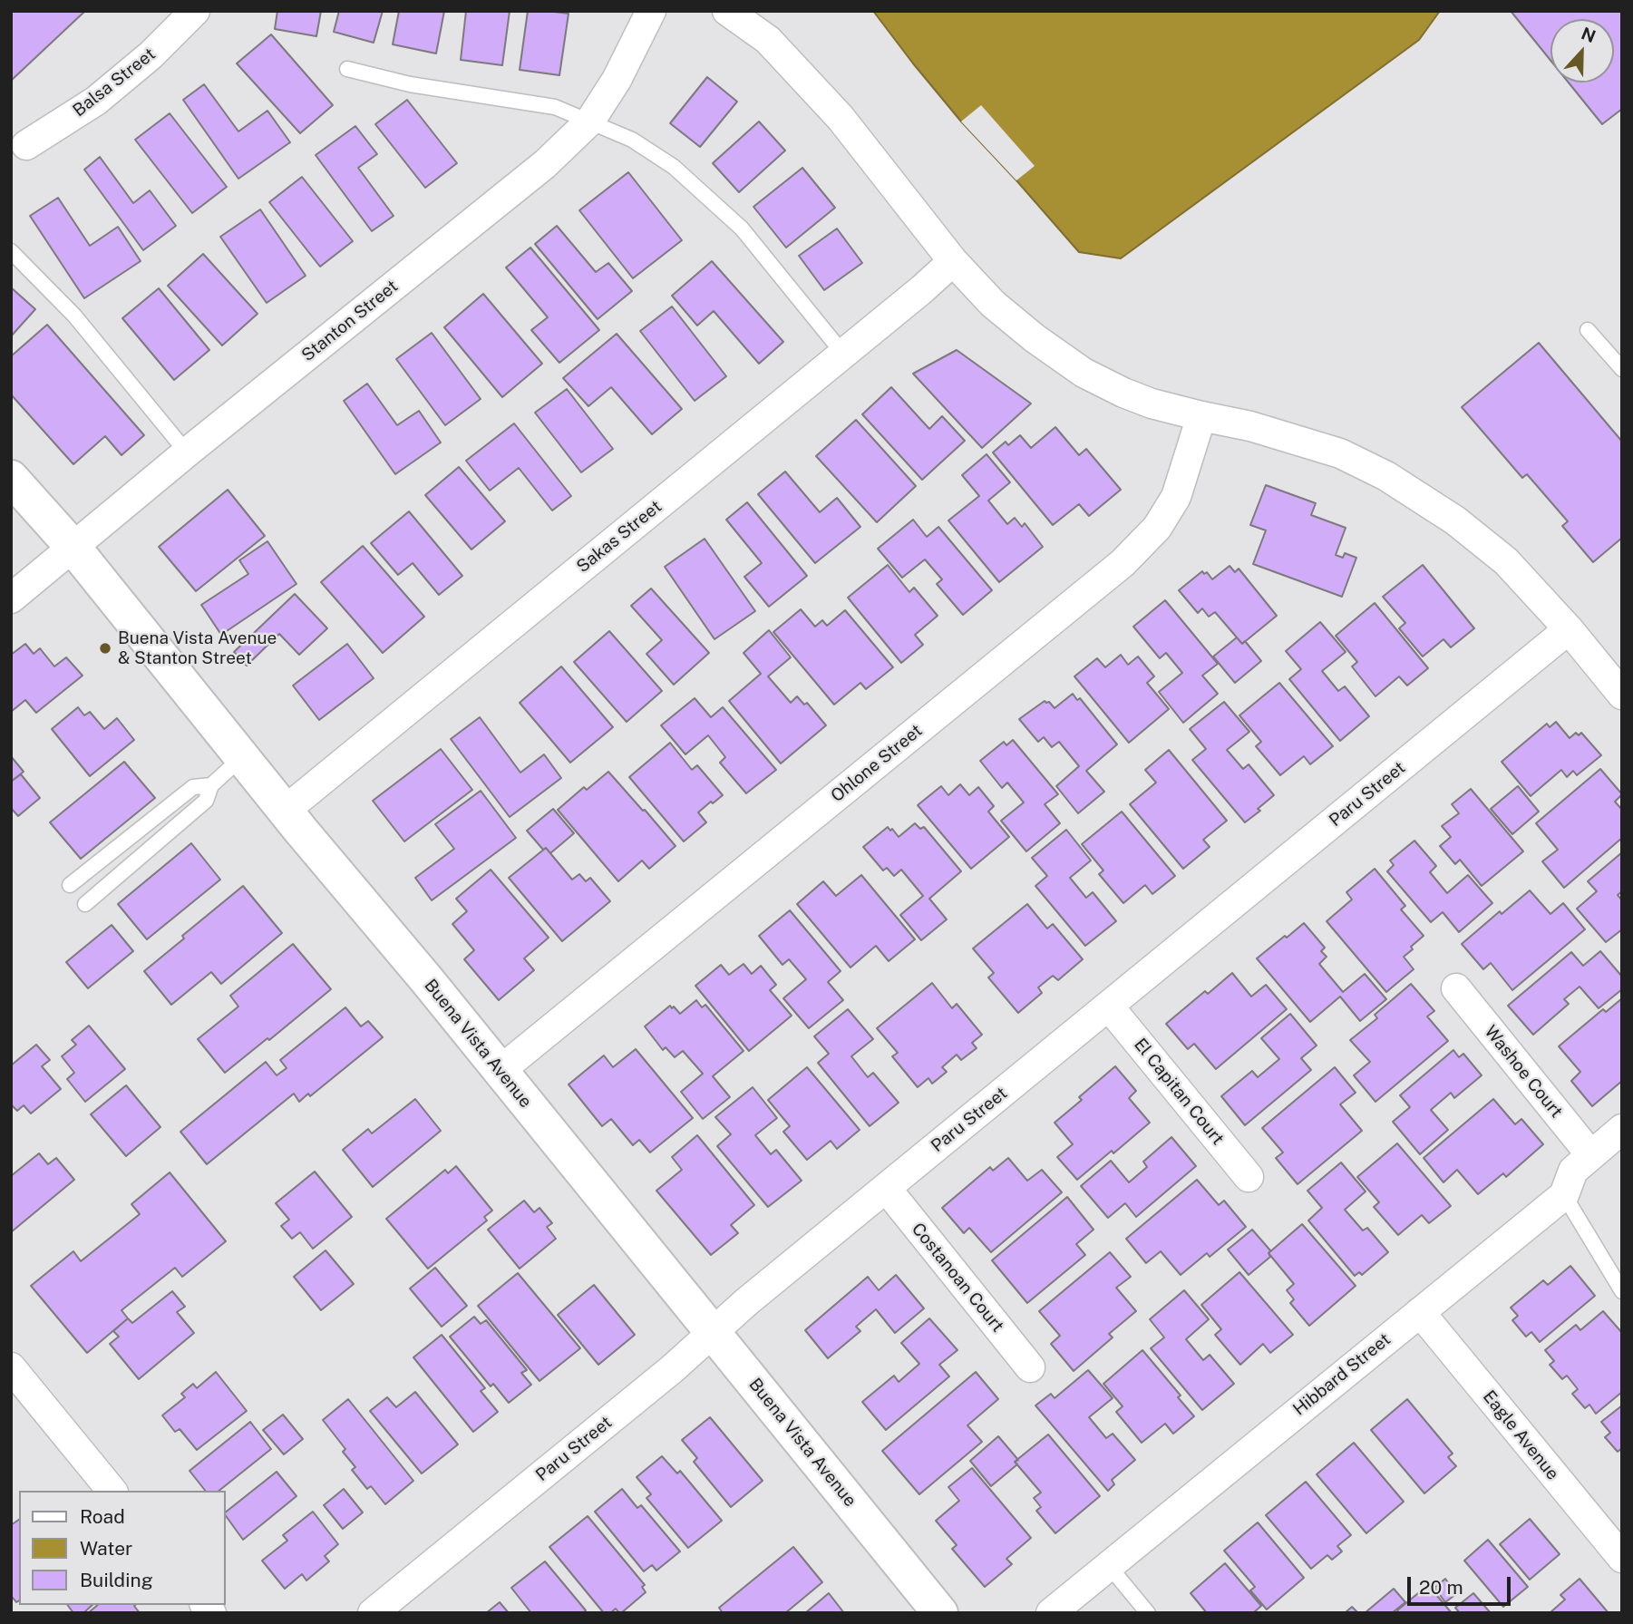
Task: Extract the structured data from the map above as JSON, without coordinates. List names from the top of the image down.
{
  "streets": {
    "street": [
      "Balsa Street",
      "Stanton Street",
      "Sakas Street",
      "Ohlone Street",
      "Paru Street",
      "Buena Vista Avenue",
      "Washoe Court",
      "El Capitan Court",
      "Costanoan Court",
      "Hibbard Street",
      "Eagle Avenue"
    ]
  },
  "crossings": [
    ["Stanton Street", "Buena Vista Avenue"],
    ["Sakas Street", "Buena Vista Avenue"],
    ["Ohlone Street", "Buena Vista Avenue"],
    ["Paru Street", "Buena Vista Avenue"],
    ["Paru Street", "El Capitan Court"],
    ["Paru Street", "Costanoan Court"],
    ["Washoe Court", "Hibbard Street"],
    ["Hibbard Street", "Eagle Avenue"]
  ],
  "places": ["Buena Vista Avenue & Stanton Street"],
  "legend": ["Road", "Water", "Building"],
  "scale_bar": "20 m",
  "north": "top"
}
